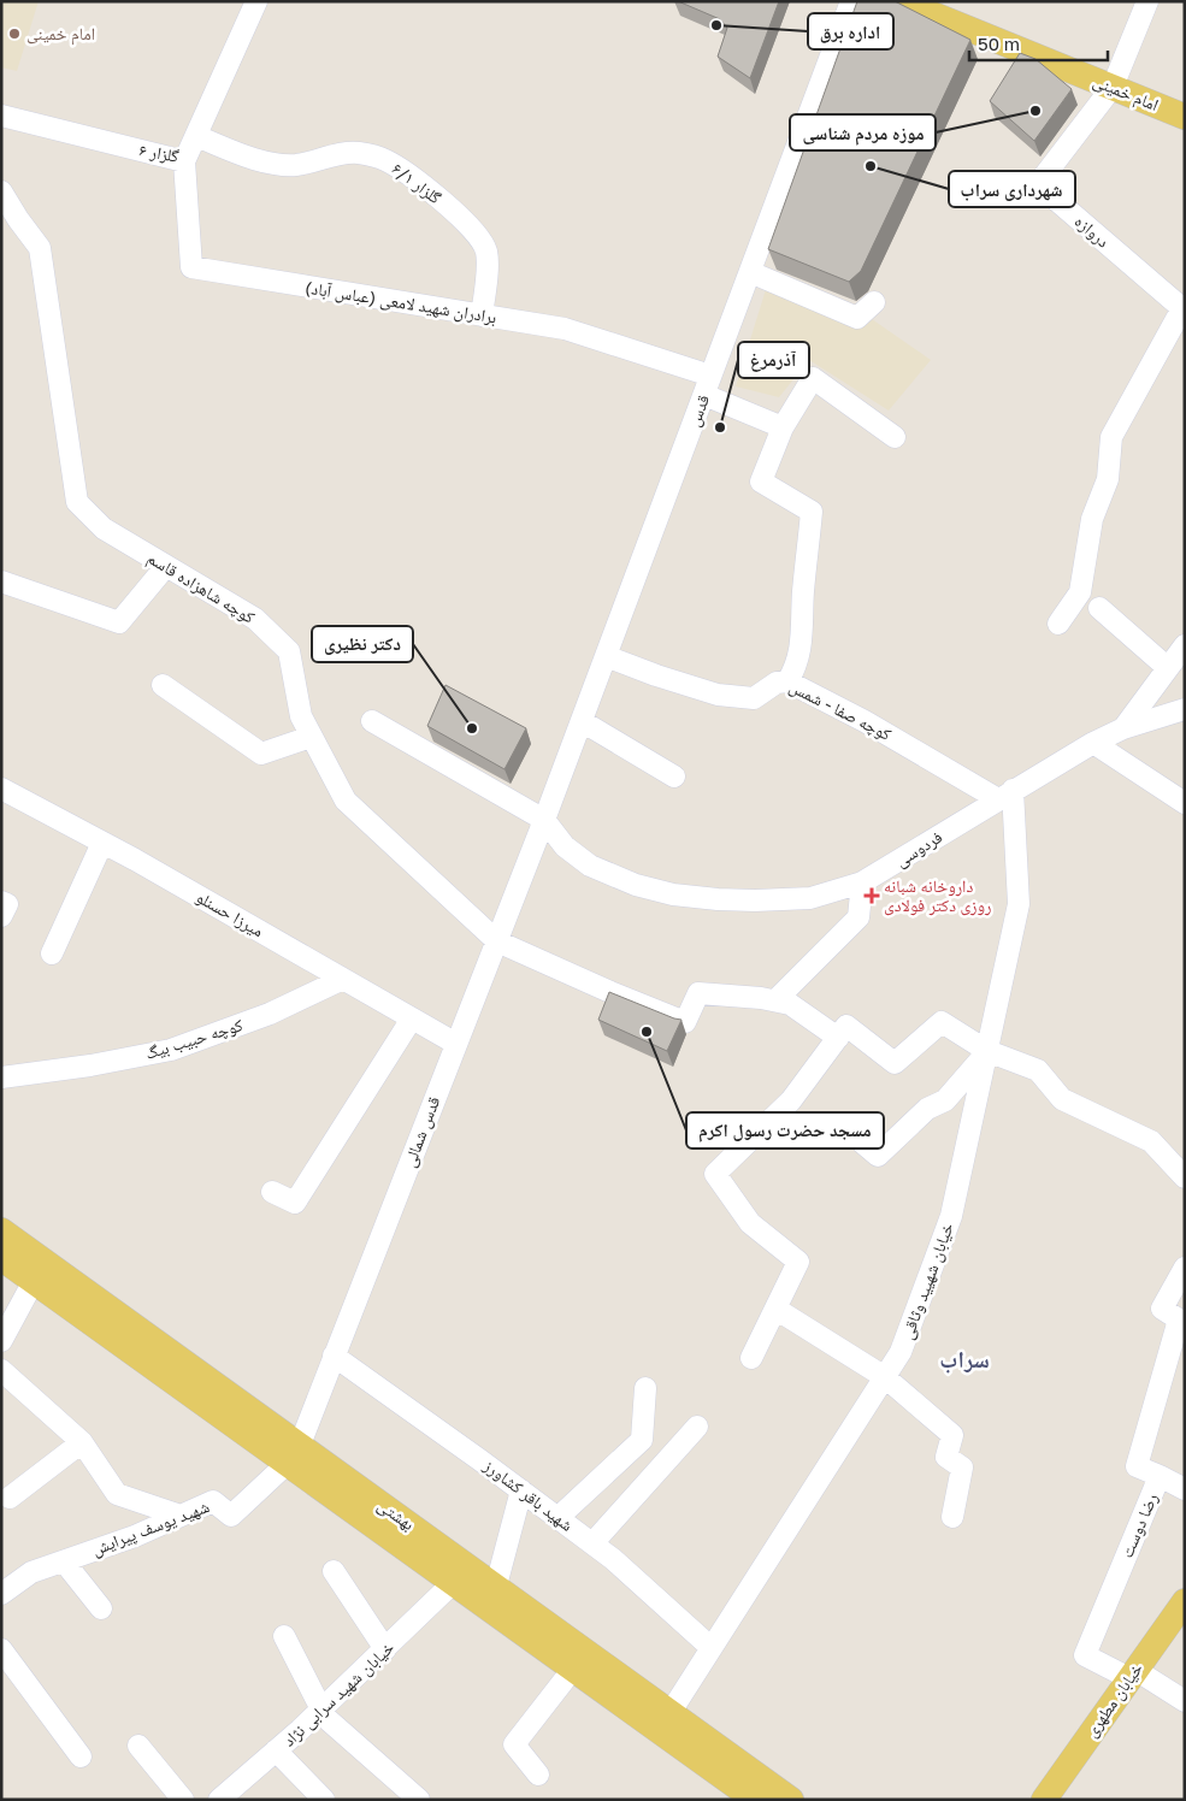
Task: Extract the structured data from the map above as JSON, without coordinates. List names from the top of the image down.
{
  "streets": {
    "main road": ["امام خمینی", "بهشتی", "خیابان مطهری"],
    "street": [
      "گلزار ۶",
      "گلزار ۶/۱",
      "دروازه",
      "برادران شهید لامعی (عباس آباد)",
      "قدس",
      "کوچه شاهزاده قاسم",
      "کوچه صفا - شمس",
      "فردوسی",
      "میرزا حسنلو",
      "کوچه حبیب بیگ",
      "قدس شمالی",
      "خیابان شهیید وثاقی",
      "شهید باقر کشاورز",
      "رضا دوست",
      "شهید یوسف پیرایش",
      "خیابان شهید سرابی نژاد"
    ]
  },
  "crossings": [
    ["امام خمینی", "دروازه"],
    ["گلزار ۶", "گلزار ۶/۱"],
    ["گلزار ۶", "برادران شهید لامعی (عباس آباد)"],
    ["گلزار ۶/۱", "برادران شهید لامعی (عباس آباد)"],
    ["برادران شهید لامعی (عباس آباد)", "قدس"],
    ["قدس", "کوچه صفا - شمس"],
    ["قدس", "فردوسی"],
    ["قدس", "قدس شمالی"],
    ["کوچه شاهزاده قاسم", "قدس شمالی"],
    ["کوچه صفا - شمس", "فردوسی"],
    ["کوچه صفا - شمس", "خیابان شهیید وثاقی"],
    ["فردوسی", "قدس شمالی"],
    ["فردوسی", "خیابان شهیید وثاقی"],
    ["میرزا حسنلو", "کوچه حبیب بیگ"],
    ["میرزا حسنلو", "قدس شمالی"],
    ["قدس شمالی", "شهید باقر کشاورز"],
    ["قدس شمالی", "بهشتی"],
    ["قدس شمالی", "شهید یوسف پیرایش"],
    ["خیابان شهیید وثاقی", "شهید باقر کشاورز"],
    ["خیابان شهیید وثاقی", "بهشتی"],
    ["بهشتی", "شهید یوسف پیرایش"],
    ["بهشتی", "خیابان شهید سرابی نژاد"],
    ["رضا دوست", "خیابان مطهری"]
  ],
  "districts": ["سراب"],
  "places": {
    "other": [
      "اداره برق",
      "امام خمینی",
      "موزه مردم شناسی",
      "شهرداری سراب",
      "آذرمرغ",
      "دکتر نظیری",
      "مسجد حضرت رسول اکرم"
    ],
    "health": ["داروخانه شبانه روزی دکتر فولادی"]
  },
  "scale_bar": "50 m"
}
